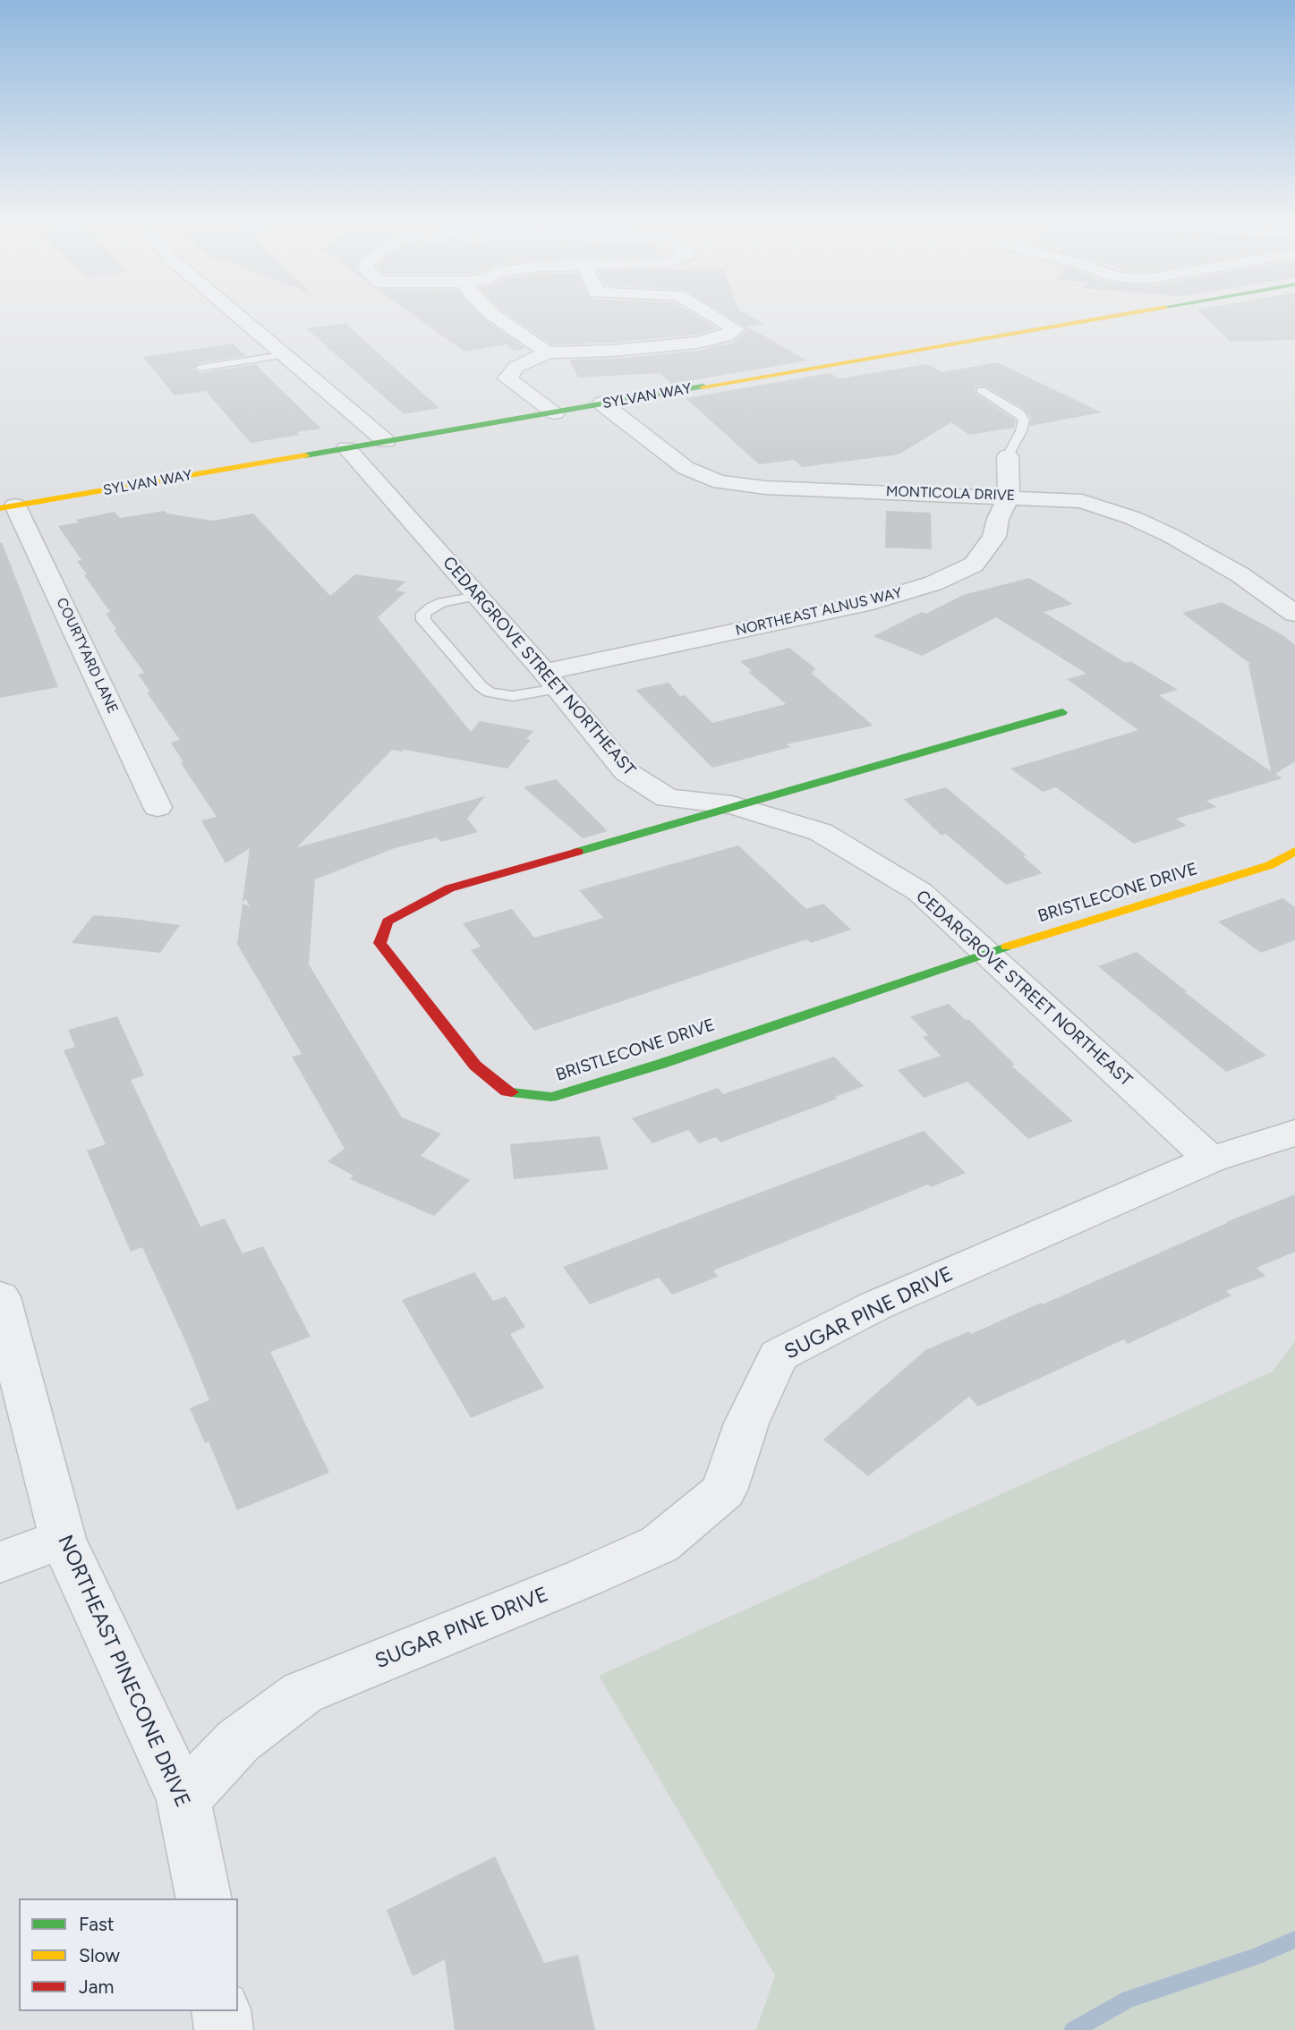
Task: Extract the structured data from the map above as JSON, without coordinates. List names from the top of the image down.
{
  "streets": {
    "main road": ["SYLVAN WAY", "BRISTLECONE DRIVE"],
    "street": [
      "MONTICOLA DRIVE",
      "NORTHEAST ALNUS WAY",
      "COURTYARD LANE",
      "CEDARGROVE STREET NORTHEAST",
      "SUGAR PINE DRIVE",
      "NORTHEAST PINECONE DRIVE"
    ]
  },
  "crossings": [
    ["SYLVAN WAY", "MONTICOLA DRIVE"],
    ["SYLVAN WAY", "COURTYARD LANE"],
    ["SYLVAN WAY", "CEDARGROVE STREET NORTHEAST"],
    ["MONTICOLA DRIVE", "NORTHEAST ALNUS WAY"],
    ["NORTHEAST ALNUS WAY", "CEDARGROVE STREET NORTHEAST"],
    ["CEDARGROVE STREET NORTHEAST", "BRISTLECONE DRIVE"],
    ["CEDARGROVE STREET NORTHEAST", "SUGAR PINE DRIVE"],
    ["SUGAR PINE DRIVE", "NORTHEAST PINECONE DRIVE"]
  ],
  "legend": ["Fast", "Slow", "Jam"]
}
